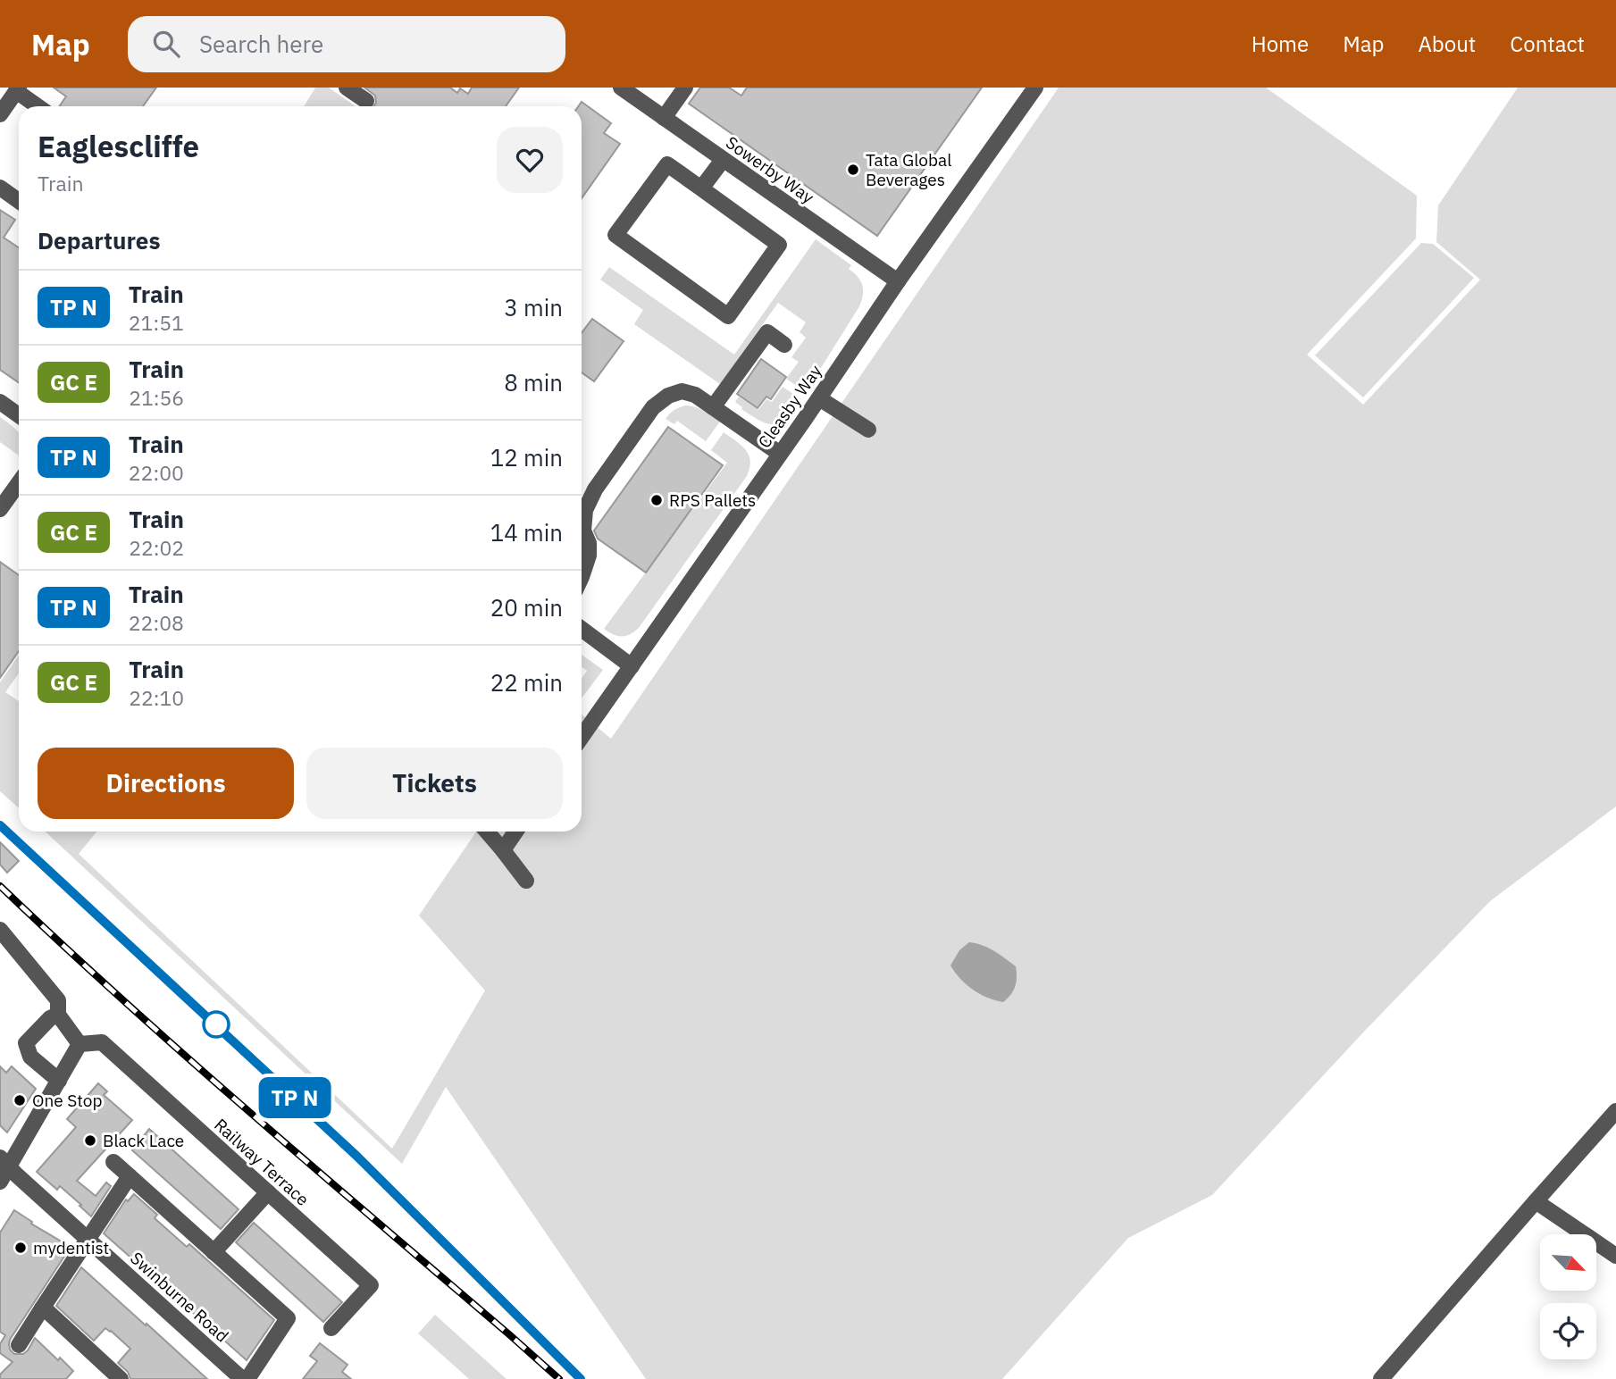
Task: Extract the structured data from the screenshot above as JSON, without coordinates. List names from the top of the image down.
{
  "streets": {
    "street": [
      "Sowerby Way",
      "Cleasby Way",
      "Railway Terrace",
      "Swinburne Road"
    ]
  },
  "crossings": [
    ["Sowerby Way", "Cleasby Way"]
  ],
  "places": [
    "Tata Global Beverages",
    "RPS Pallets",
    "One Stop",
    "Black Lace",
    "mydentist"
  ],
  "north": "bottom right",
  "page": {
    "header": "Map",
    "search": "Search here",
    "nav": [
      "Home",
      "Map",
      "About",
      "Contact"
    ],
    "on_map": "TP N",
    "heading": [
      ["Eaglescliffe", "Train"],
      "Departures"
    ],
    "list": [
      {
        "mark": "TP N",
        "name": "Train",
        "note": "21:51",
        "value": "3 min"
      },
      {
        "mark": "GC E",
        "name": "Train",
        "note": "21:56",
        "value": "8 min"
      },
      {
        "mark": "TP N",
        "name": "Train",
        "note": "22:00",
        "value": "12 min"
      },
      {
        "mark": "GC E",
        "name": "Train",
        "note": "22:02",
        "value": "14 min"
      },
      {
        "mark": "TP N",
        "name": "Train",
        "note": "22:08",
        "value": "20 min"
      },
      {
        "mark": "GC E",
        "name": "Train",
        "note": "22:10",
        "value": "22 min"
      }
    ],
    "buttons": ["Directions", "Tickets"]
  }
}
